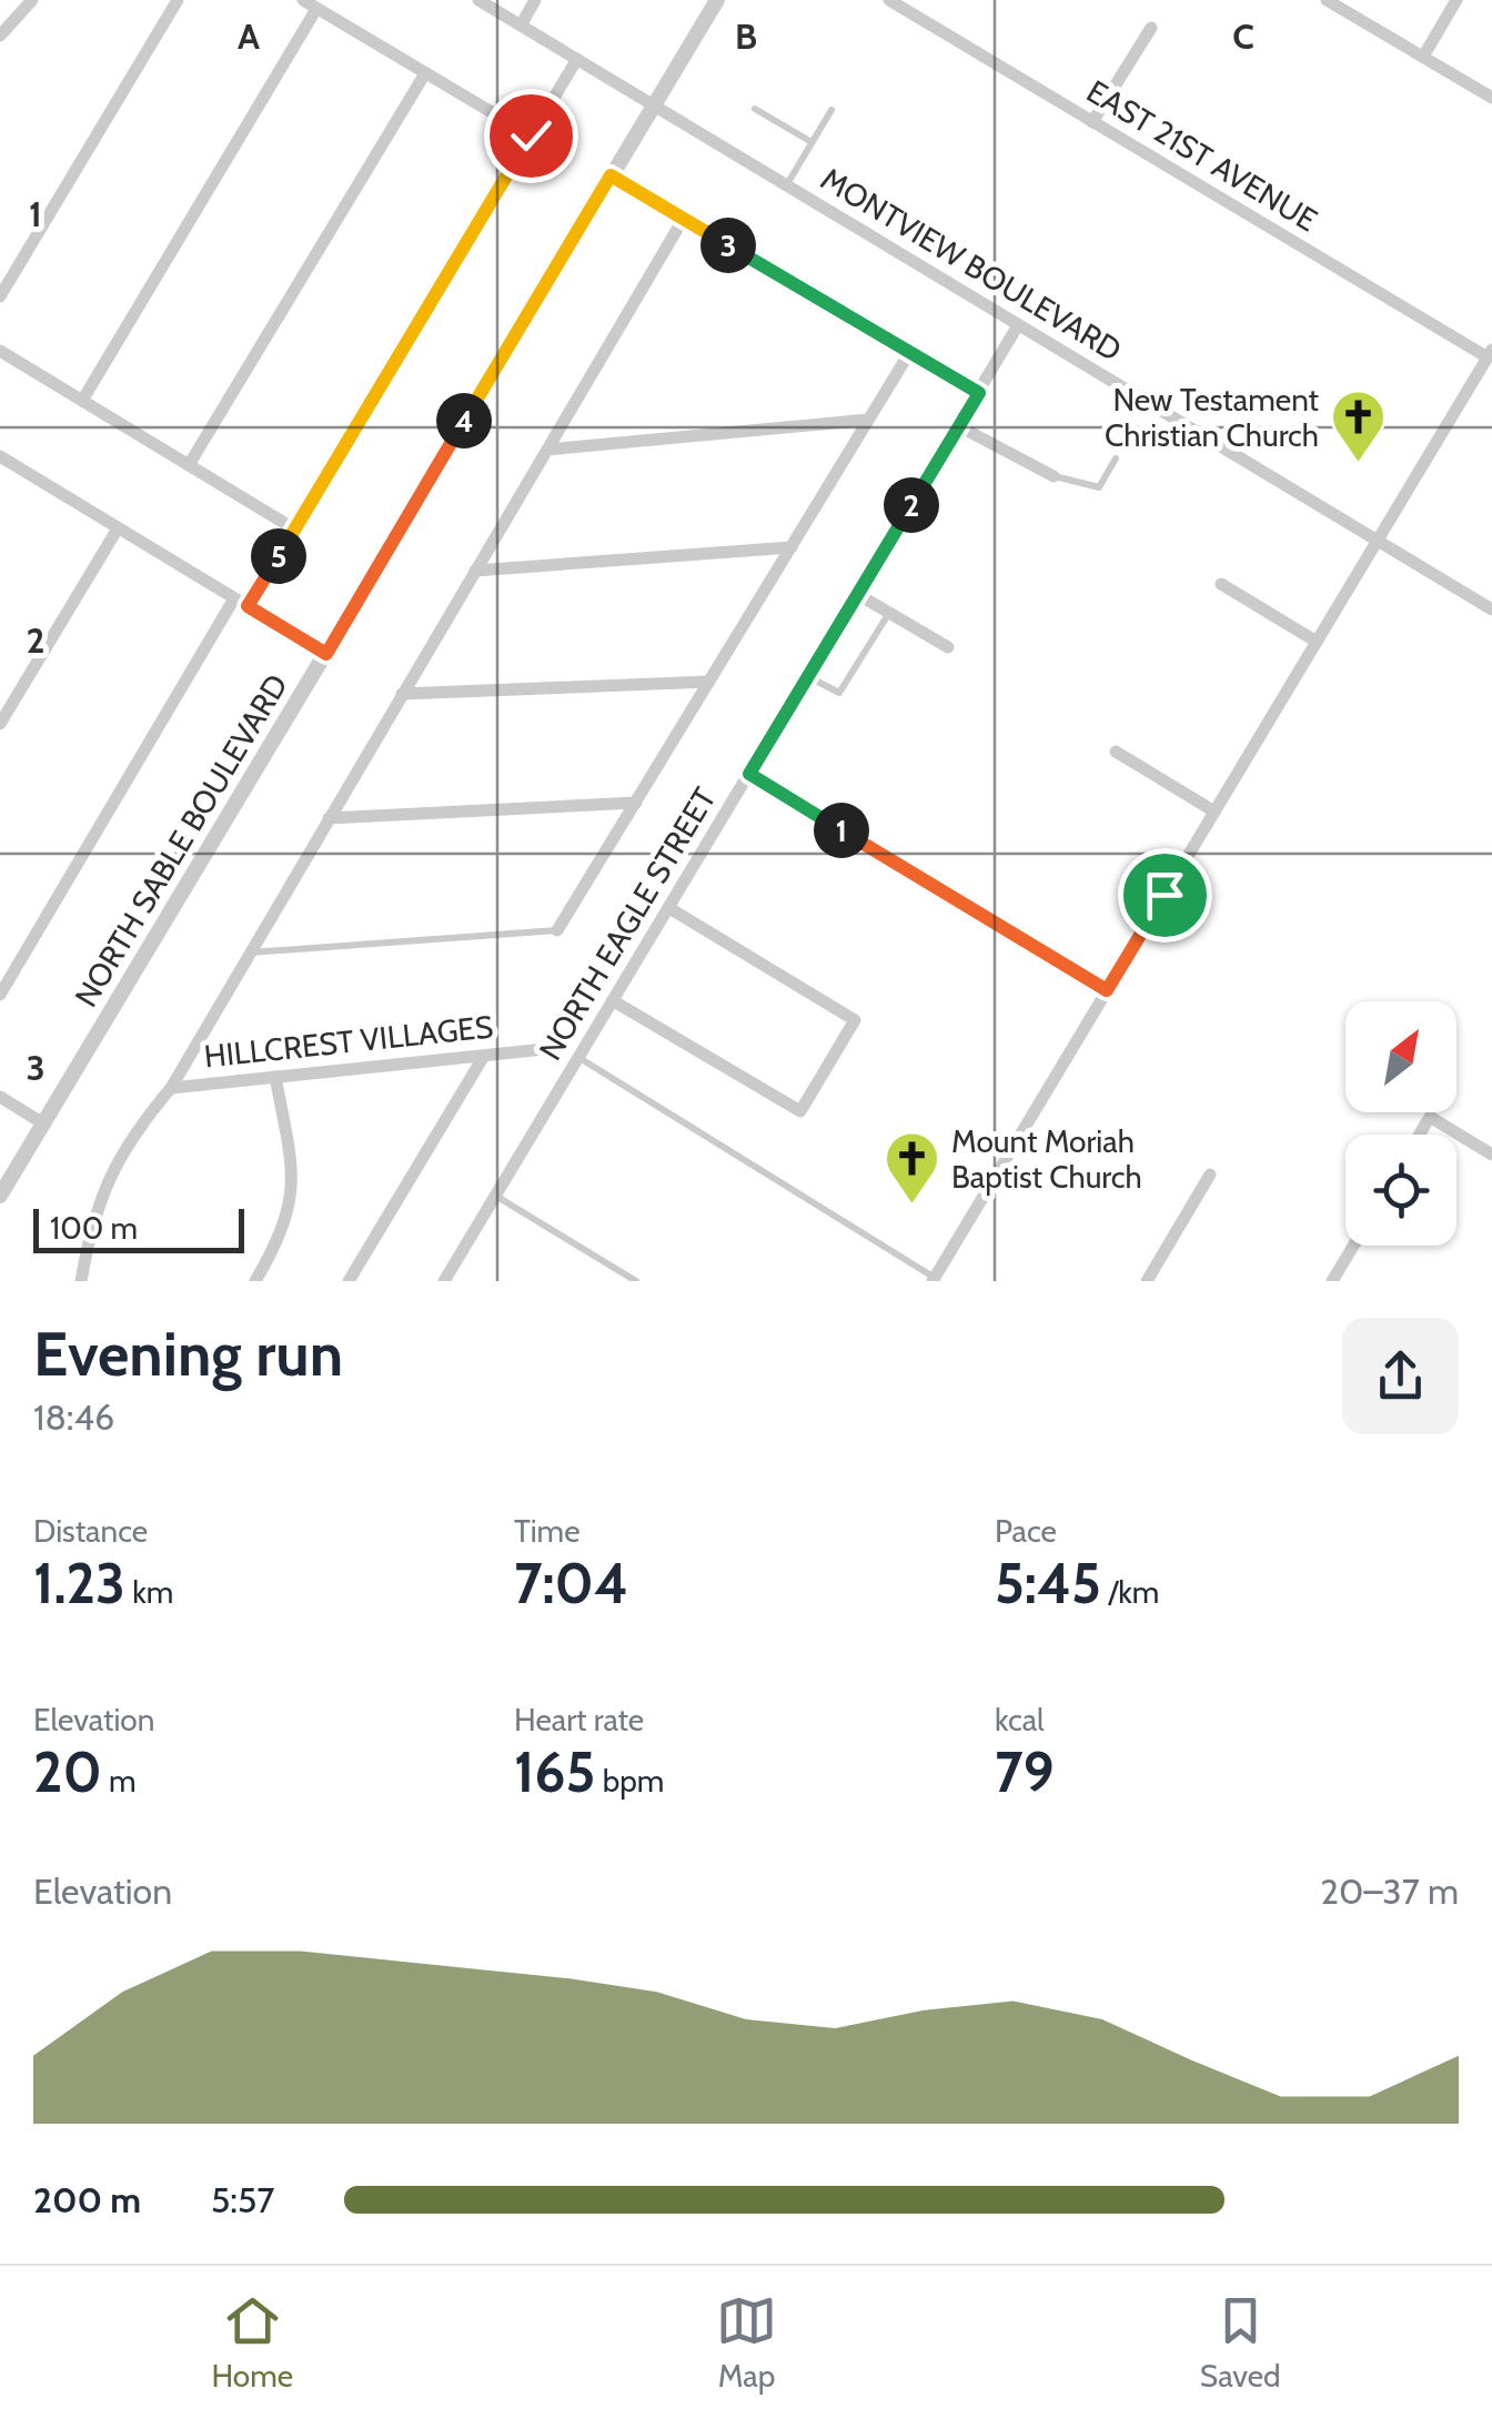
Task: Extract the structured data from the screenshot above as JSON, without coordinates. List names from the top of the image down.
{
  "streets": {
    "street": [
      "EAST 21ST AVENUE",
      "MONTVIEW BOULEVARD",
      "NORTH SABLE BOULEVARD",
      "NORTH EAGLE STREET",
      "HILLCREST VILLAGES"
    ]
  },
  "crossings": [
    ["MONTVIEW BOULEVARD", "NORTH SABLE BOULEVARD"],
    ["MONTVIEW BOULEVARD", "NORTH EAGLE STREET"]
  ],
  "places": {
    "church": ["New Testament Christian Church", "Mount Moriah Baptist Church"]
  },
  "scale_bar": "100 m",
  "north": "top right",
  "page": {
    "pins": [
      "3",
      "4",
      "2",
      "5",
      "1"
    ],
    "scale": "100 m",
    "heading": ["Evening run", "18:46"],
    "stats": [
      ["Distance", "1.23 km"],
      ["Time", "7:04"],
      ["Pace", "5:45 /km"],
      ["Elevation", "20 m"],
      ["Heart rate", "165 bpm"],
      ["kcal", "79"]
    ],
    "chart": ["Elevation", "20–37 m"],
    "list": [
      {
        "name": "200 m",
        "note": "5:57"
      }
    ],
    "tabs": ["Home", "Map", "Saved"]
  },
  "grid": {
    "columns": ["A", "B", "C"],
    "rows": ["1", "2", "3"]
  }
}
